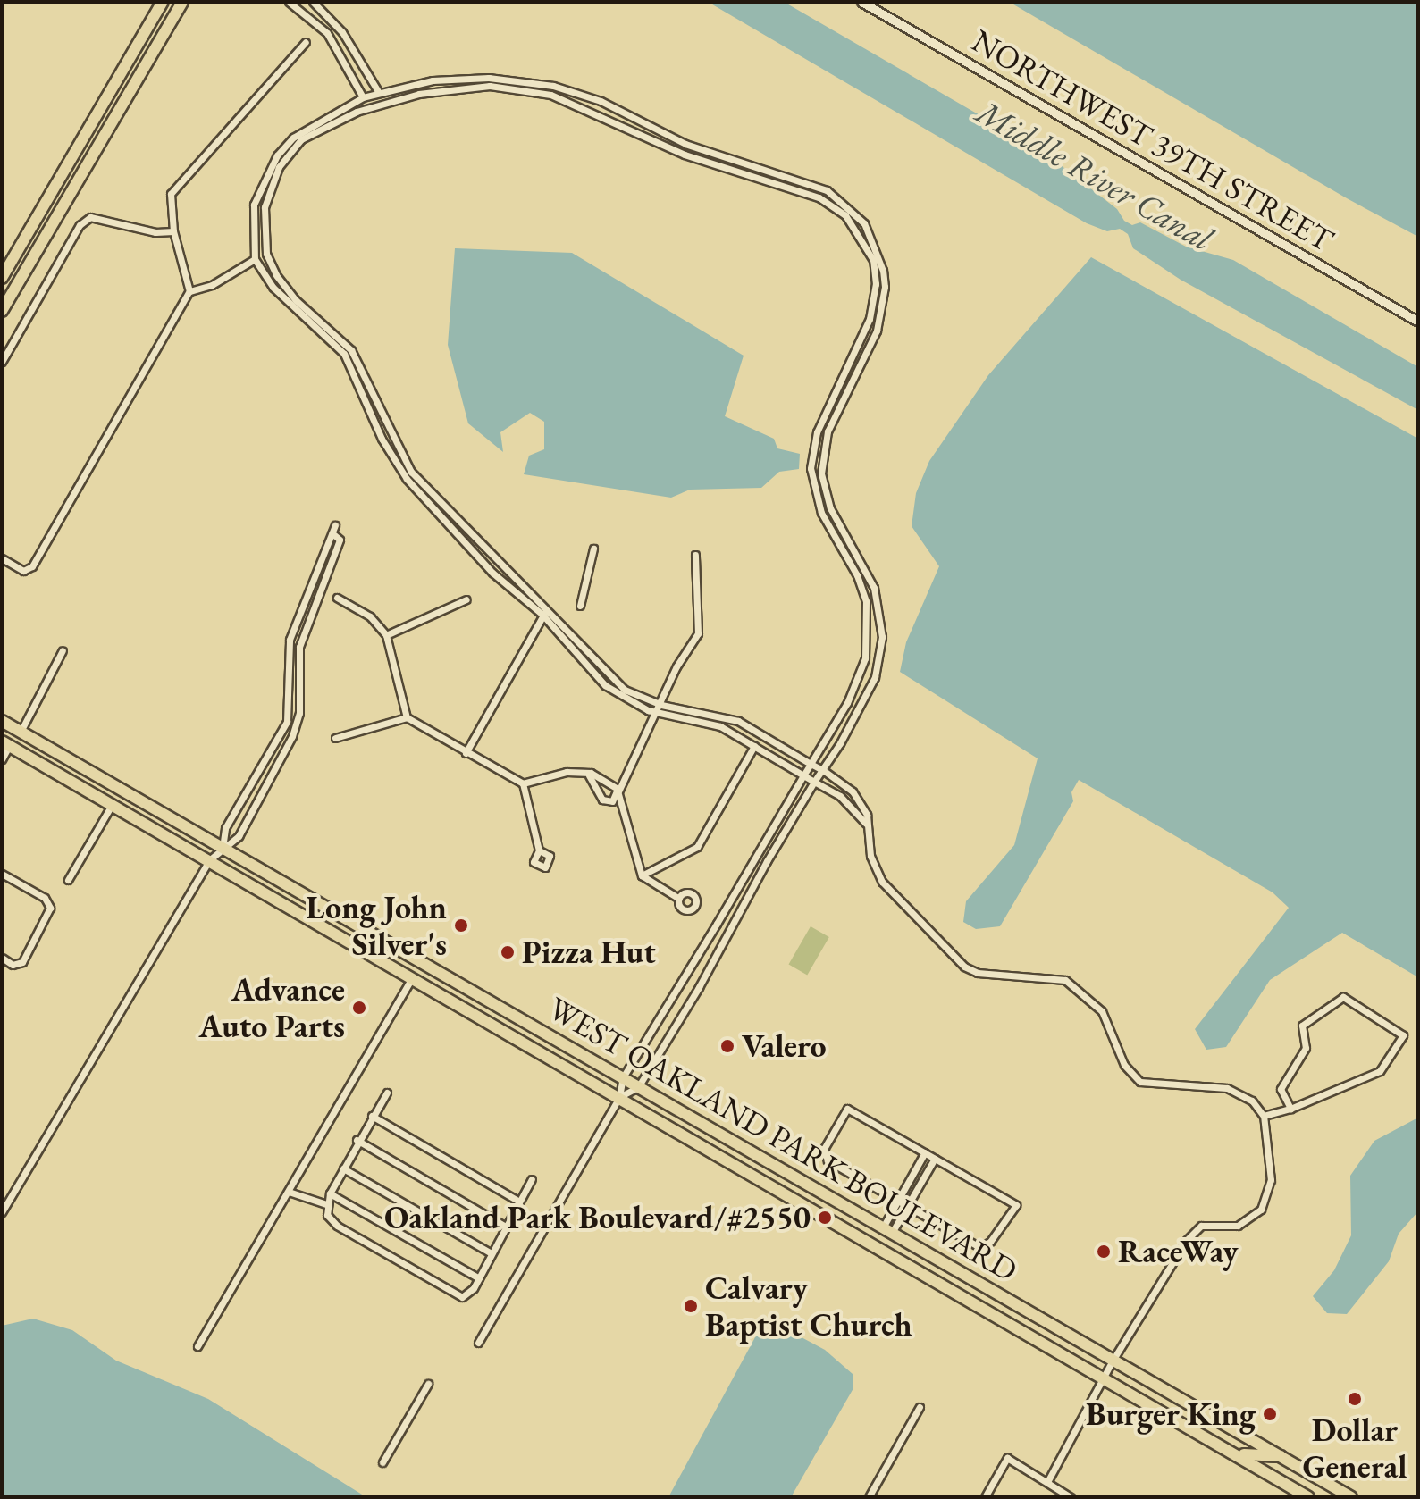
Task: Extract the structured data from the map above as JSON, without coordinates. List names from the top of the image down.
{
  "streets": {
    "main road": ["WEST OAKLAND PARK BOULEVARD"],
    "street": ["NORTHWEST 39TH STREET"]
  },
  "water": ["Middle River Canal"],
  "places": [
    "Long John Silver's",
    "Pizza Hut",
    "Advance Auto Parts",
    "Valero",
    "Oakland Park Boulevard/#2550",
    "RaceWay",
    "Calvary Baptist Church",
    "Dollar General",
    "Burger King"
  ]
}
